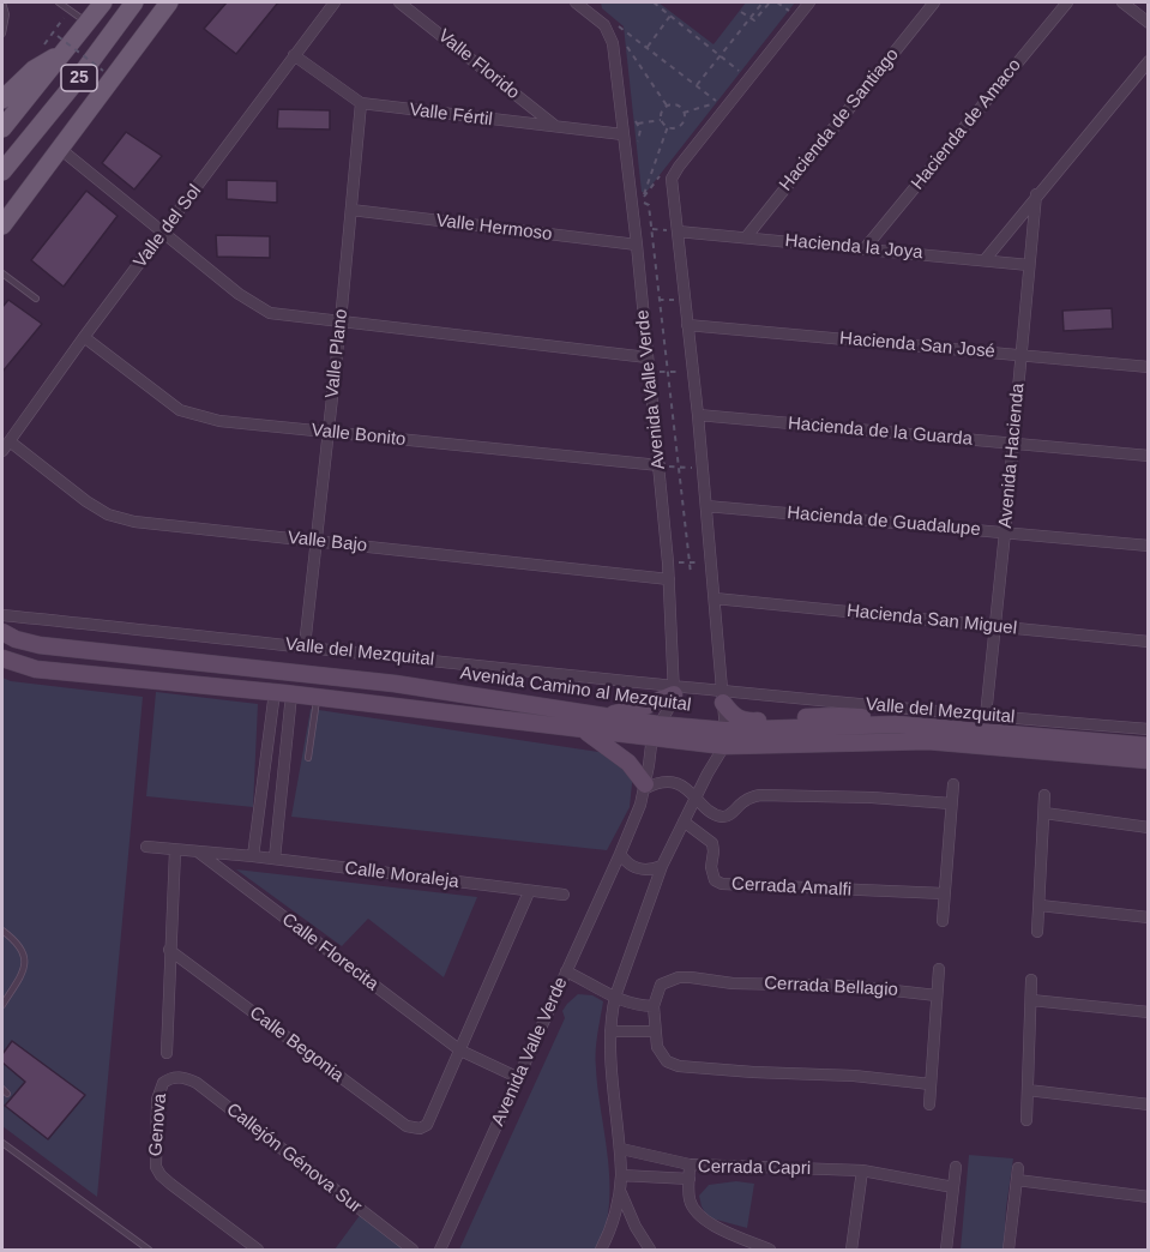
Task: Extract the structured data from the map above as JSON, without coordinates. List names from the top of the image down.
{
  "streets": {
    "main road": ["25", "Avenida Camino al Mezquital"],
    "street": [
      "Valle Florido",
      "Valle Fértil",
      "Hacienda de Santiago",
      "Hacienda de Amaco",
      "Valle del Sol",
      "Valle Hermoso",
      "Hacienda la Joya",
      "Hacienda San José",
      "Valle Plano",
      "Avenida Valle Verde",
      "Hacienda de la Guarda",
      "Valle Bonito",
      "Avenida Hacienda",
      "Hacienda de Guadalupe",
      "Valle Bajo",
      "Hacienda San Miguel",
      "Valle del Mezquital",
      "Calle Moraleja",
      "Cerrada Amalfi",
      "Calle Florecita",
      "Cerrada Bellagio",
      "Calle Begonia",
      "Genova",
      "Callejón Génova Sur",
      "Cerrada Capri"
    ]
  },
  "crossings": [
    ["Valle Florido", "Valle Fértil"],
    ["Valle Fértil", "Valle del Sol"],
    ["Valle Fértil", "Valle Plano"],
    ["Valle Fértil", "Avenida Valle Verde"],
    ["Hacienda de Santiago", "Hacienda la Joya"],
    ["Hacienda de Amaco", "Hacienda la Joya"],
    ["Valle del Sol", "Valle Bonito"],
    ["Valle del Sol", "Valle Bajo"],
    ["Valle Hermoso", "Valle Plano"],
    ["Valle Hermoso", "Avenida Valle Verde"],
    ["Hacienda la Joya", "Avenida Hacienda"],
    ["Hacienda San José", "Avenida Hacienda"],
    ["Valle Plano", "Valle Bonito"],
    ["Valle Plano", "Valle Bajo"],
    ["Valle Plano", "Valle del Mezquital"],
    ["Avenida Valle Verde", "Valle Bonito"],
    ["Avenida Valle Verde", "Valle Bajo"],
    ["Avenida Valle Verde", "Valle del Mezquital"],
    ["Avenida Valle Verde", "Avenida Camino al Mezquital"],
    ["Avenida Valle Verde", "Calle Florecita"],
    ["Hacienda de la Guarda", "Avenida Hacienda"],
    ["Avenida Hacienda", "Hacienda de Guadalupe"],
    ["Avenida Hacienda", "Hacienda San Miguel"],
    ["Avenida Hacienda", "Valle del Mezquital"],
    ["Calle Moraleja", "Calle Florecita"],
    ["Calle Florecita", "Calle Begonia"],
    ["Genova", "Callejón Génova Sur"]
  ]
}
